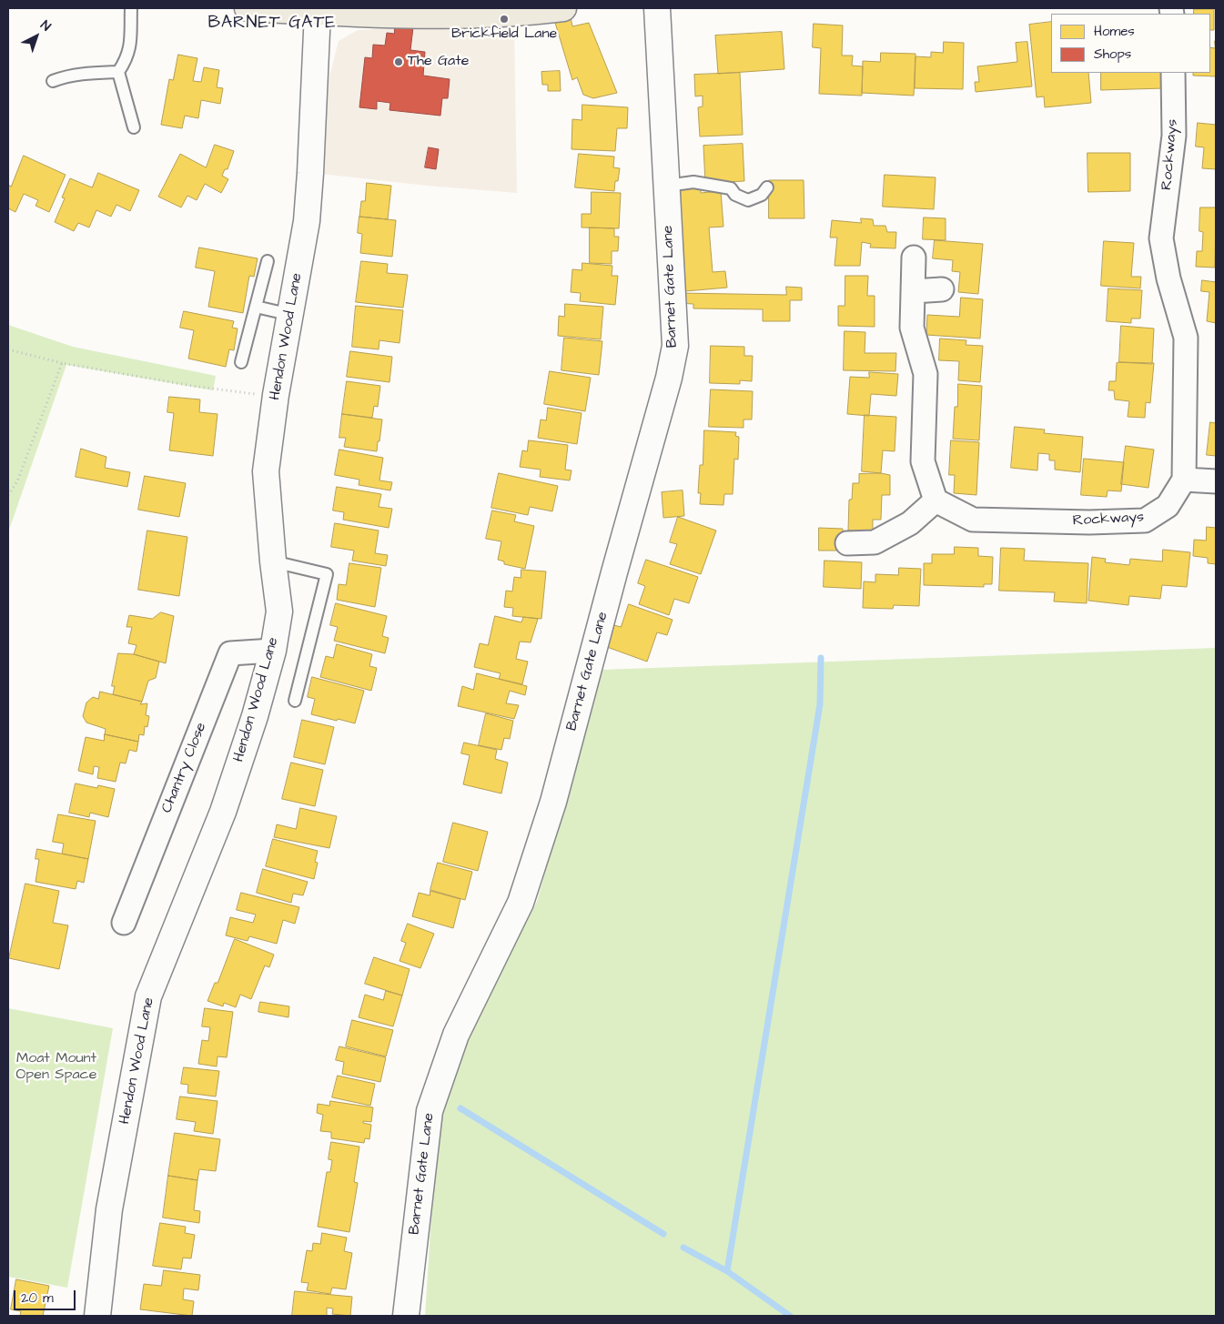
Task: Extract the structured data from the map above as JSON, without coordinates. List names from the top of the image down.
{
  "streets": {
    "street": [
      "Rockways",
      "Barnet Gate Lane",
      "Hendon Wood Lane",
      "Chantry Close"
    ]
  },
  "crossings": [
    ["Hendon Wood Lane", "Chantry Close"]
  ],
  "districts": ["BARNET GATE"],
  "parks": ["Moat Mount Open Space"],
  "places": ["Brickfield Lane", "The Gate"],
  "legend": ["Homes", "Shops"],
  "scale_bar": "20 m",
  "north": "top right"
}
